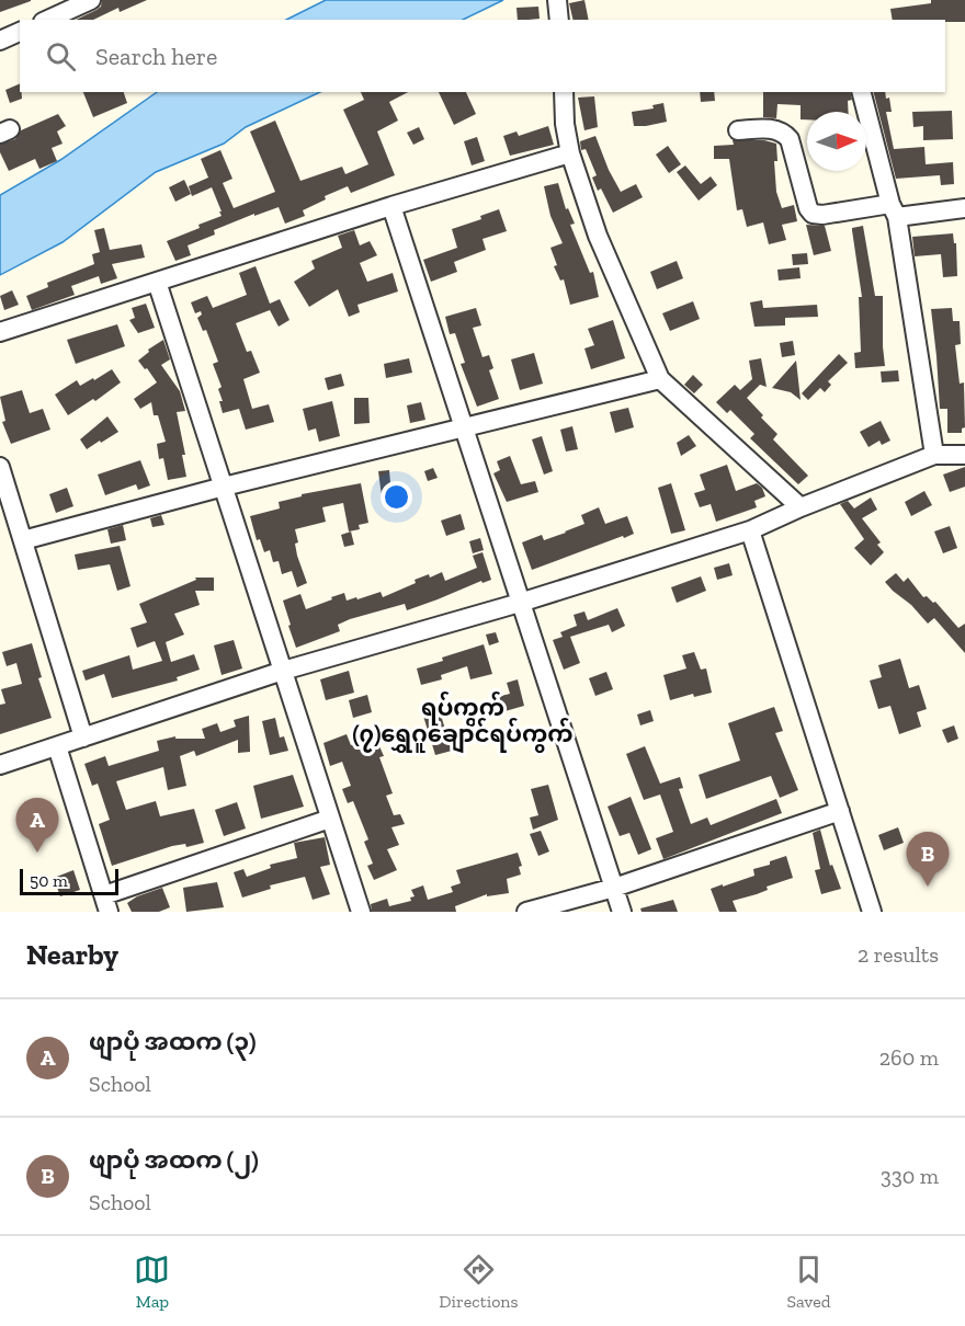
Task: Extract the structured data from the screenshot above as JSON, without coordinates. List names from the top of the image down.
{
  "districts": ["ရပ်ကွက် (၇)ရွှေဂူချောင်ရပ်ကွက်"],
  "scale_bar": "50 m",
  "north": "right",
  "page": {
    "search": "Search here",
    "pins": ["A", "B"],
    "scale": "50 m",
    "heading": ["Nearby", "2 results"],
    "list": [
      {
        "mark": "A",
        "name": "ဖျာပုံ အထက (၃)",
        "note": "School",
        "value": "260 m"
      },
      {
        "mark": "B",
        "name": "ဖျာပုံ အထက (၂)",
        "note": "School",
        "value": "330 m"
      }
    ],
    "nav": ["Map", "Directions", "Saved"]
  }
}
